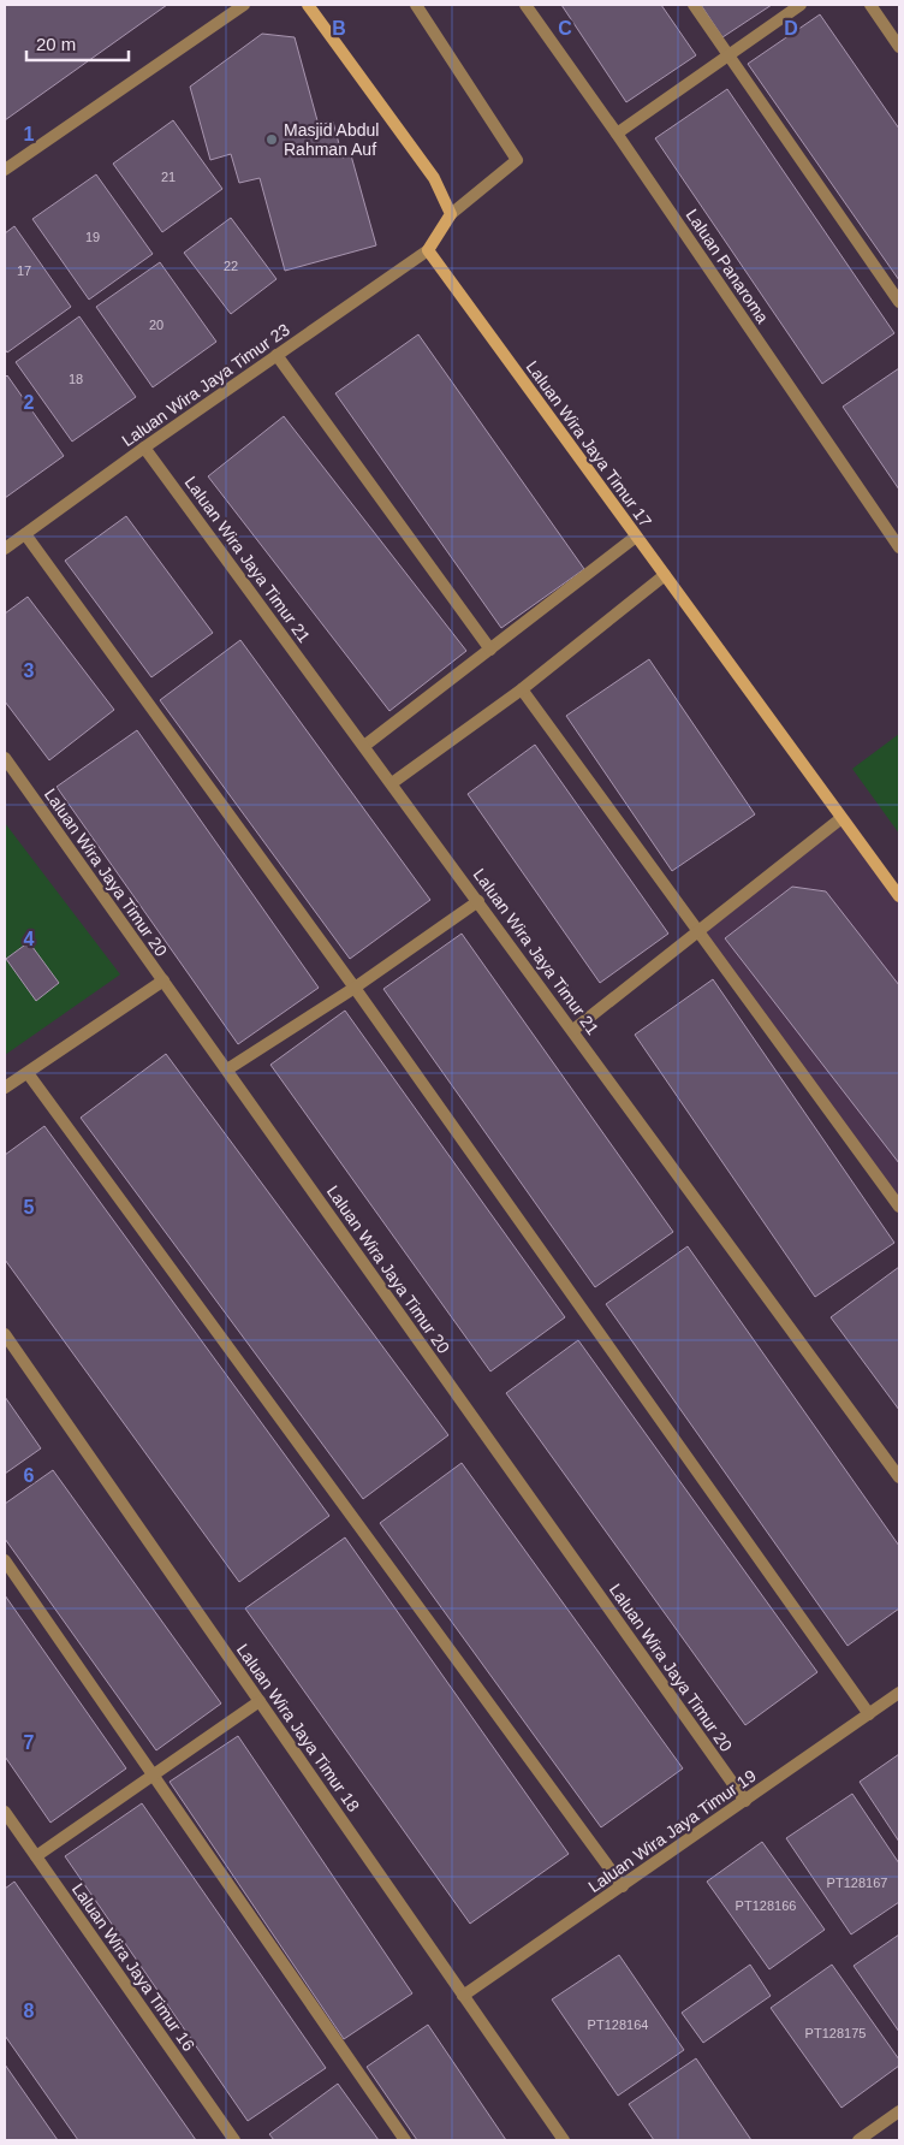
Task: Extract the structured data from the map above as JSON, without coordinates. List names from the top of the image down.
{
  "streets": {
    "street": [
      "Laluan Panaroma",
      "Laluan Wira Jaya Timur 23",
      "Laluan Wira Jaya Timur 17",
      "Laluan Wira Jaya Timur 21",
      "Laluan Wira Jaya Timur 20",
      "Laluan Wira Jaya Timur 18",
      "Laluan Wira Jaya Timur 19",
      "Laluan Wira Jaya Timur 16"
    ]
  },
  "crossings": [
    ["Laluan Wira Jaya Timur 23", "Laluan Wira Jaya Timur 17"],
    ["Laluan Wira Jaya Timur 23", "Laluan Wira Jaya Timur 21"],
    ["Laluan Wira Jaya Timur 20", "Laluan Wira Jaya Timur 19"],
    ["Laluan Wira Jaya Timur 18", "Laluan Wira Jaya Timur 19"]
  ],
  "places": ["Masjid Abdul Rahman Auf"],
  "house_numbers": [
    "21",
    "19",
    "22",
    "17",
    "20",
    "18",
    "PT128167",
    "PT128166",
    "PT128164",
    "PT128175"
  ],
  "scale_bar": "20 m",
  "grid": {
    "columns": ["B", "C", "D"],
    "rows": [
      "1",
      "2",
      "3",
      "4",
      "5",
      "6",
      "7",
      "8"
    ]
  }
}
